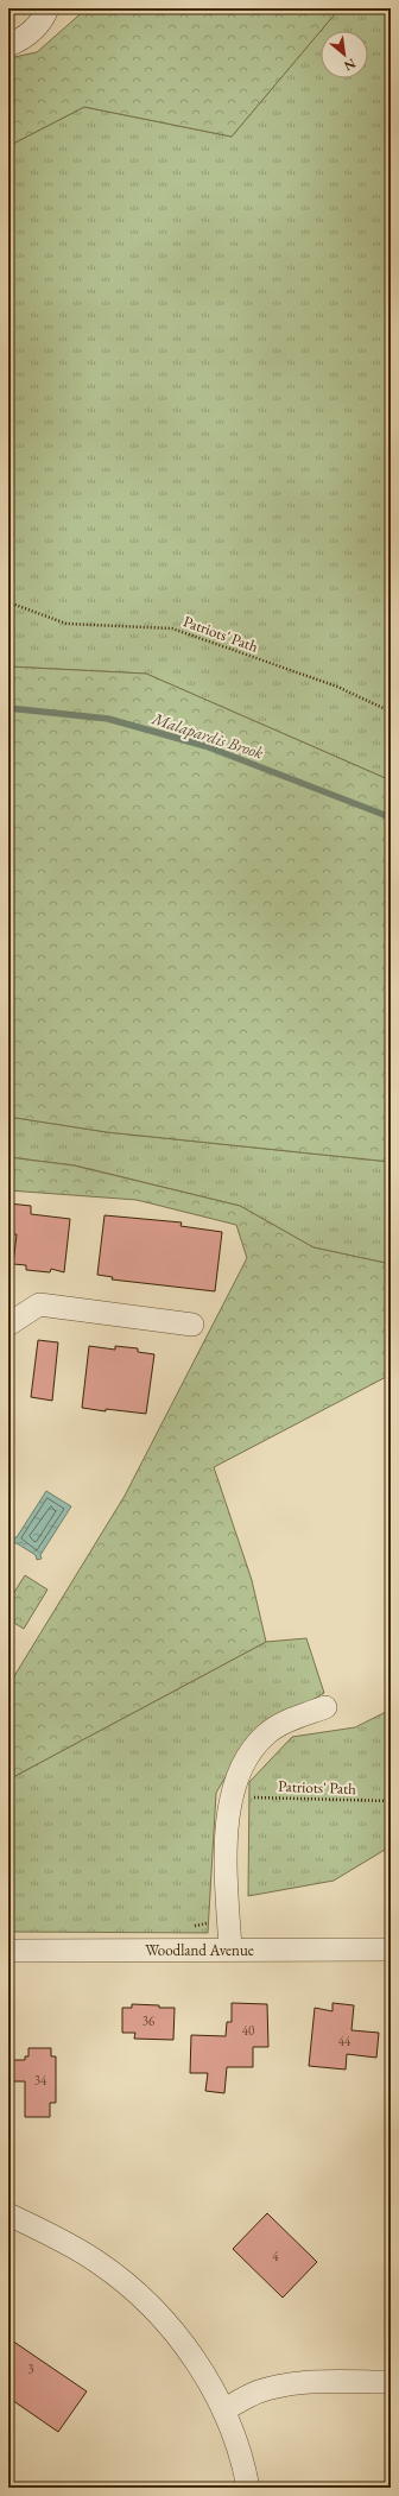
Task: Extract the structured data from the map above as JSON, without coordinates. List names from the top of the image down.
{
  "streets": {
    "street": ["Woodland Avenue"],
    "path": ["Patriots' Path"]
  },
  "water": ["Malapardis Brook"],
  "house_numbers": [
    "36",
    "40",
    "44",
    "34",
    "4",
    "3"
  ],
  "north": "bottom right"
}
